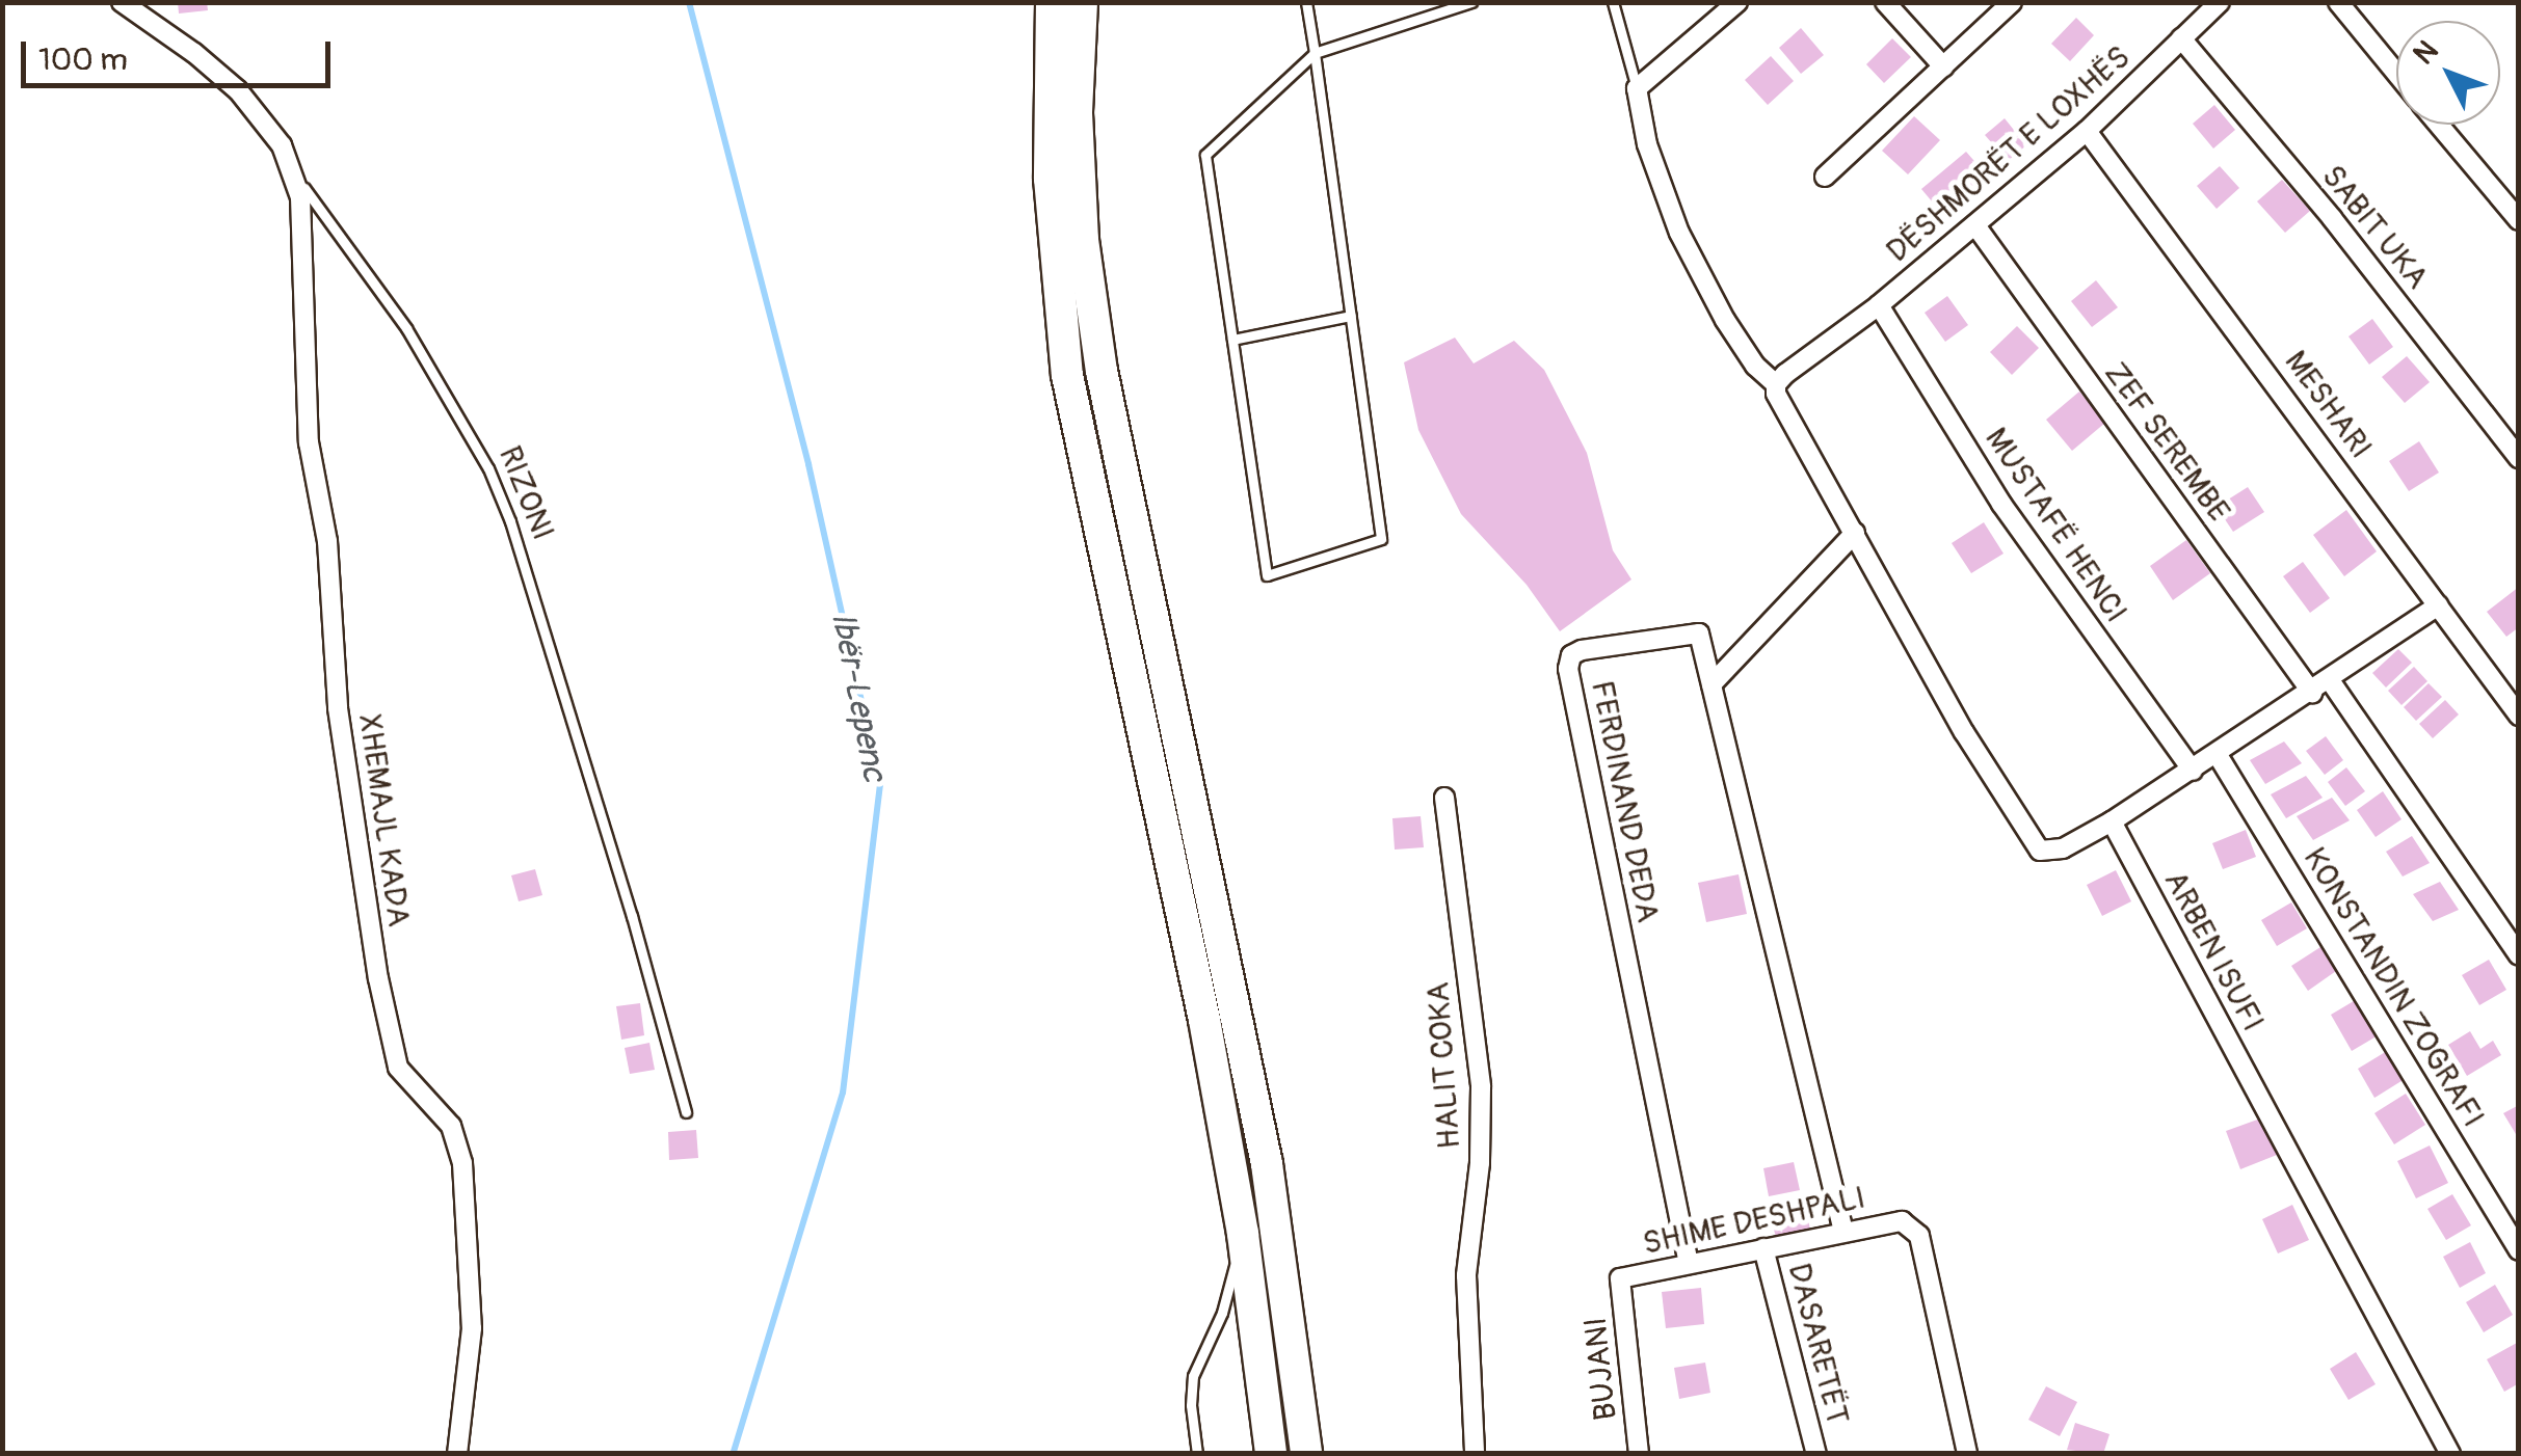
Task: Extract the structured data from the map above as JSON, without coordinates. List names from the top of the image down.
{
  "streets": {
    "street": [
      "DËSHMORËT E LOXHËS",
      "SABIT UKA",
      "MESHARI",
      "ZEF SEREMBE",
      "RIZONI",
      "MUSTAFË HENCI",
      "FERDINAND DEDA",
      "XHEMAJL KADA",
      "ARBEN ISUFI",
      "KONSTANDIN ZOGRAFI",
      "HALIT COKA",
      "SHIME DESHPALI",
      "DASARETËT",
      "BUJANI"
    ]
  },
  "crossings": [
    ["DËSHMORËT E LOXHËS", "SABIT UKA"],
    ["DËSHMORËT E LOXHËS", "MESHARI"],
    ["DËSHMORËT E LOXHËS", "ZEF SEREMBE"],
    ["DËSHMORËT E LOXHËS", "MUSTAFË HENCI"],
    ["RIZONI", "XHEMAJL KADA"],
    ["FERDINAND DEDA", "SHIME DESHPALI"],
    ["SHIME DESHPALI", "DASARETËT"],
    ["SHIME DESHPALI", "BUJANI"]
  ],
  "water": ["Ibër-Lepenc"],
  "scale_bar": "100 m",
  "north": "top left"
}
